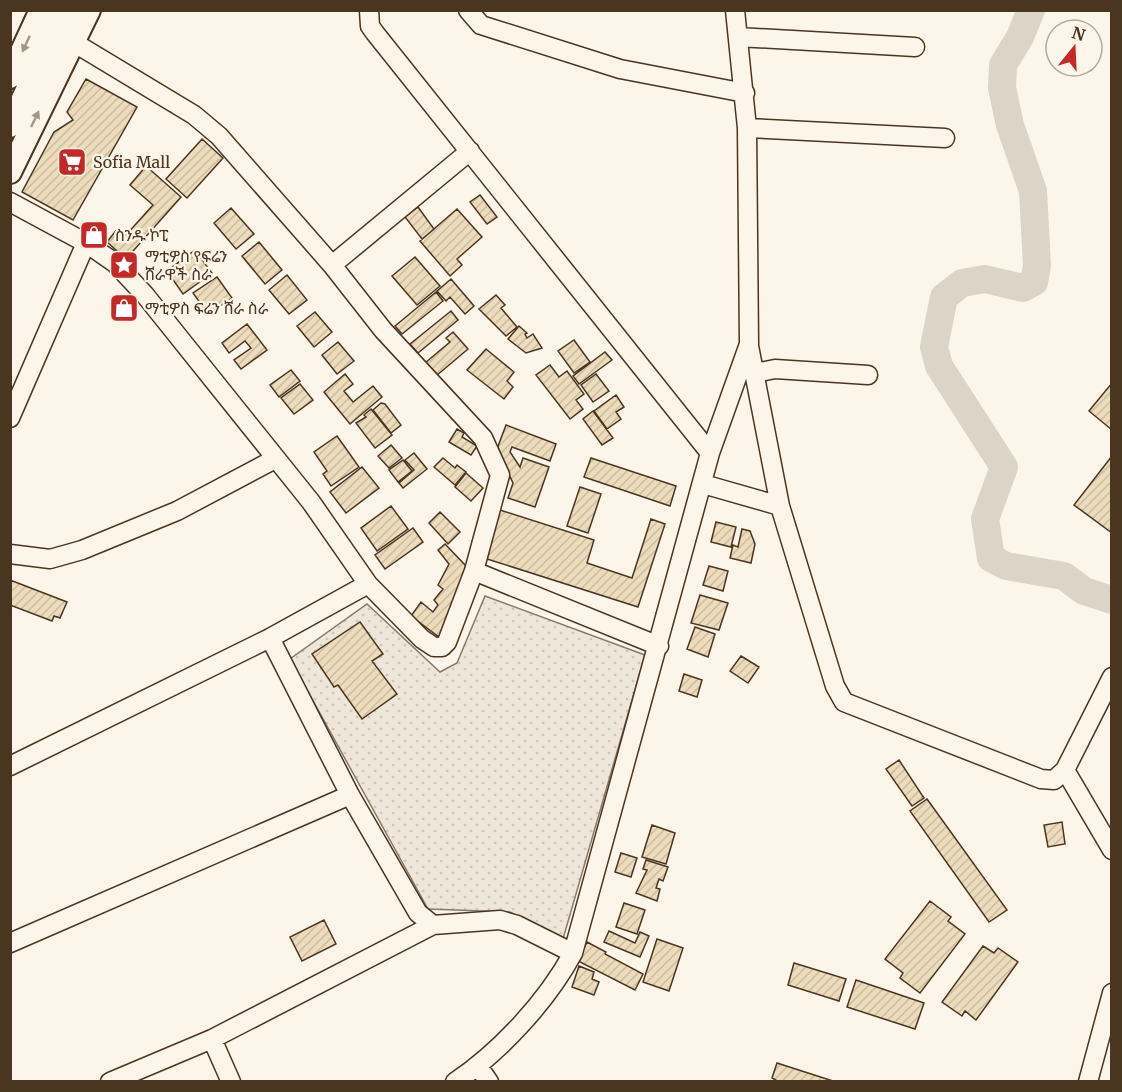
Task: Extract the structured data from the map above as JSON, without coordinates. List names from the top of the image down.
{
  "places": {
    "supermarket": ["Sofia Mall"],
    "shop": ["ስንዱ ኮፒ", "ማቲዎስ ፍሬን ሸራ ስራ"],
    "place": ["ማቲዎስ የፍሬን ሸራዋች ስራ"]
  },
  "north": "top"
}
